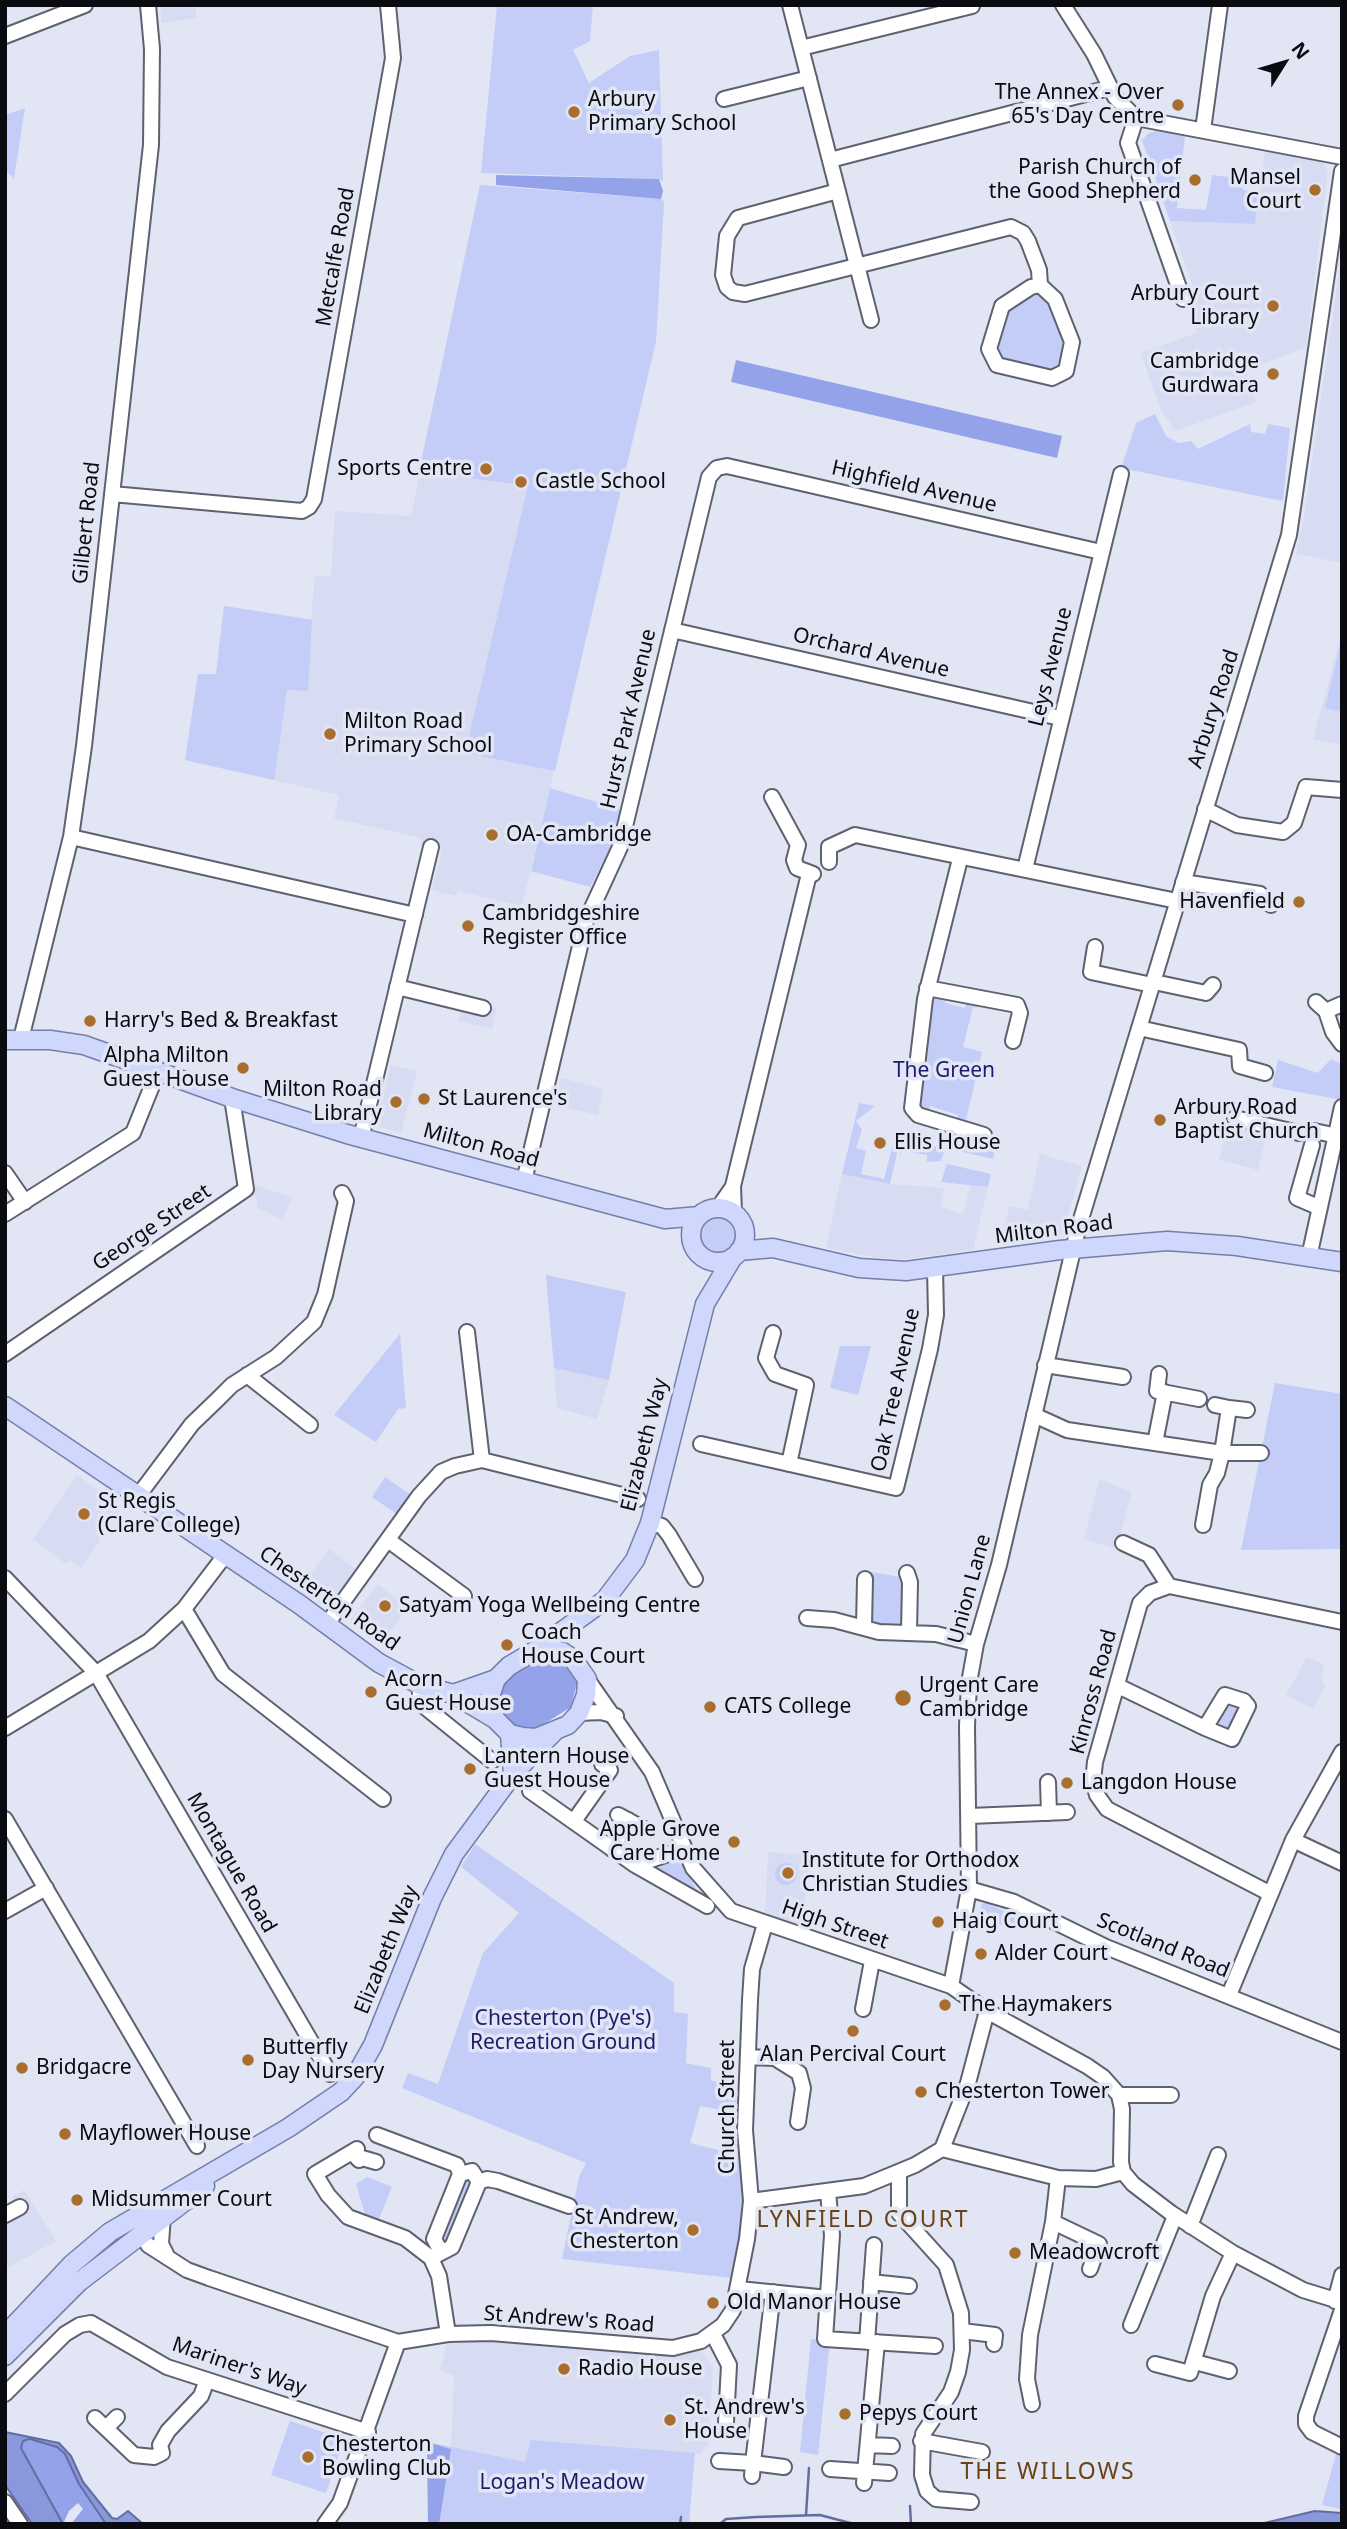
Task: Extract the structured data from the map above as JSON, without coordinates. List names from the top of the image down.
{
  "streets": {
    "main road": ["Milton Road", "Elizabeth Way", "Chesterton Road"],
    "street": [
      "Metcalfe Road",
      "Highfield Avenue",
      "Gilbert Road",
      "Orchard Avenue",
      "Leys Avenue",
      "Arbury Road",
      "Hurst Park Avenue",
      "George Street",
      "Oak Tree Avenue",
      "Union Lane",
      "Kinross Road",
      "Montague Road",
      "High Street",
      "Scotland Road",
      "Church Street",
      "St Andrew's Road",
      "Mariner's Way"
    ]
  },
  "crossings": [
    ["Metcalfe Road", "Gilbert Road"],
    ["Highfield Avenue", "Leys Avenue"],
    ["Highfield Avenue", "Hurst Park Avenue"],
    ["Gilbert Road", "Milton Road"],
    ["Orchard Avenue", "Leys Avenue"],
    ["Orchard Avenue", "Hurst Park Avenue"],
    ["Arbury Road", "Milton Road"],
    ["Arbury Road", "Union Lane"],
    ["Hurst Park Avenue", "Milton Road"],
    ["Milton Road", "George Street"],
    ["Milton Road", "Oak Tree Avenue"],
    ["Milton Road", "Elizabeth Way"],
    ["Milton Road", "Union Lane"],
    ["Elizabeth Way", "Chesterton Road"],
    ["Elizabeth Way", "High Street"],
    ["Union Lane", "High Street"],
    ["Union Lane", "Scotland Road"],
    ["Chesterton Road", "High Street"],
    ["High Street", "Church Street"]
  ],
  "districts": ["LYNFIELD COURT", "THE WILLOWS"],
  "parks": ["The Green", "Chesterton (Pye's) Recreation Ground", "Logan's Meadow"],
  "places": [
    "The Annex - Over 65's Day Centre",
    "Arbury Primary School",
    "Parish Church of the Good Shepherd",
    "Mansel Court",
    "Arbury Court Library",
    "Cambridge Gurdwara",
    "Sports Centre",
    "Castle School",
    "Milton Road Primary School",
    "OA-Cambridge",
    "Havenfield",
    "Cambridgeshire Register Office",
    "Harry's Bed & Breakfast",
    "Alpha Milton Guest House",
    "St Laurence's",
    "Milton Road Library",
    "Arbury Road Baptist Church",
    "Ellis House",
    "St Regis (Clare College)",
    "Satyam Yoga Wellbeing Centre",
    "Coach House Court",
    "Acorn Guest House",
    "Urgent Care Cambridge",
    "CATS College",
    "Lantern House Guest House",
    "Langdon House",
    "Apple Grove Care Home",
    "Institute for Orthodox Christian Studies",
    "Haig Court",
    "Alder Court",
    "The Haymakers",
    "Alan Percival Court",
    "Butterfly Day Nursery",
    "Bridgacre",
    "Chesterton Tower",
    "Mayflower House",
    "Midsummer Court",
    "St Andrew, Chesterton",
    "Meadowcroft",
    "Old Manor House",
    "Radio House",
    "Pepys Court",
    "St. Andrew's House",
    "Chesterton Bowling Club"
  ],
  "north": "top right"
}
